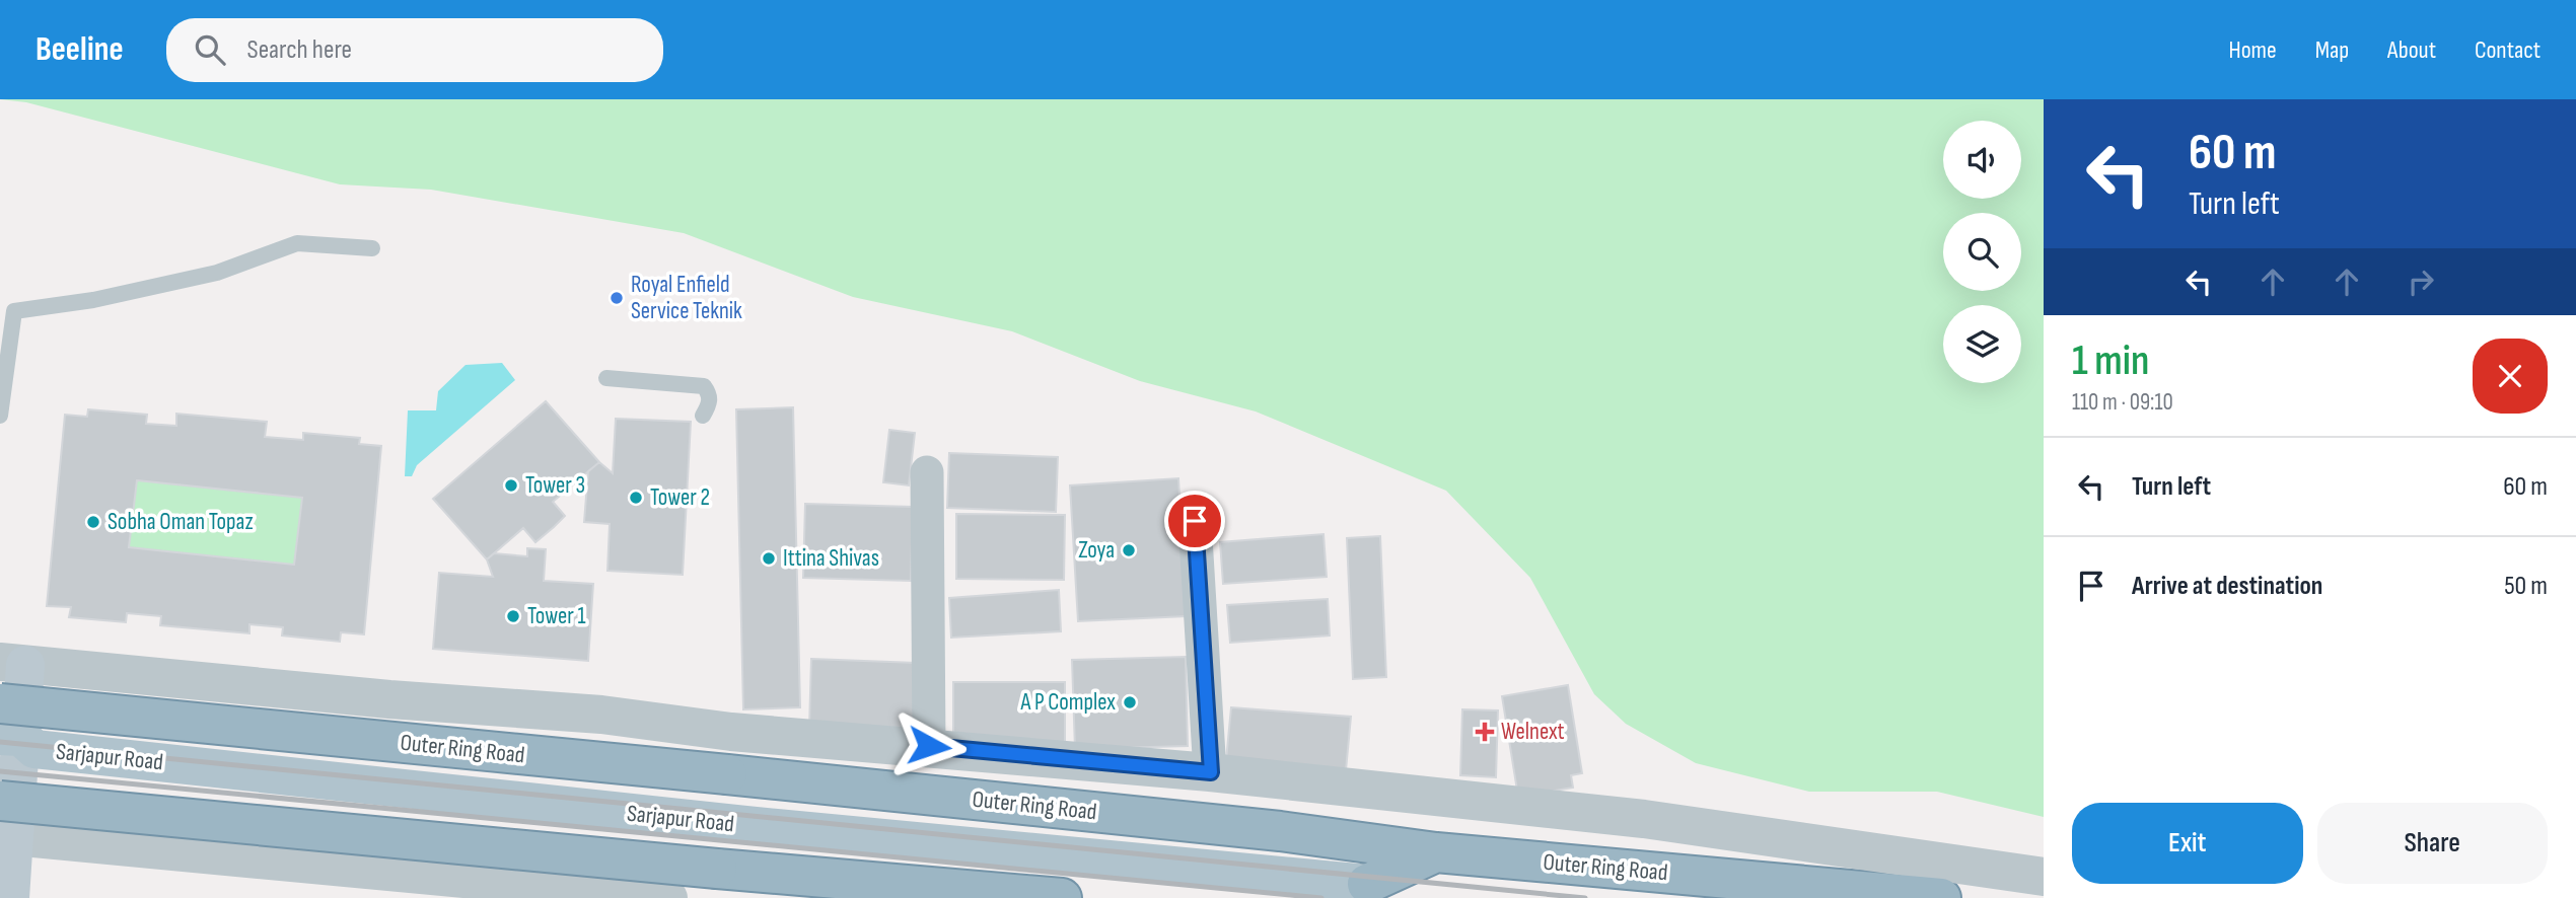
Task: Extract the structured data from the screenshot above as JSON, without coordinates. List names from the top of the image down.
{
  "streets": {
    "highway": ["Outer Ring Road"],
    "main road": ["Sarjapur Road"]
  },
  "places": {
    "other": [
      "Royal Enfield Service Teknik",
      "Tower 3",
      "Tower 2",
      "Sobha Oman Topaz",
      "Zoya",
      "Ittina Shivas",
      "Tower 1",
      "A P Complex"
    ],
    "health": ["Welnext"]
  },
  "page": {
    "header": "Beeline",
    "search": "Search here",
    "nav": [
      "Home",
      "Map",
      "About",
      "Contact"
    ],
    "turn": ["60 m", "Turn left"],
    "heading": ["1 min", "110 m · 09:10"],
    "list": [
      {
        "name": "Turn left",
        "value": "60 m"
      },
      {
        "name": "Arrive at destination",
        "value": "50 m"
      }
    ],
    "buttons": ["Exit", "Share"]
  }
}
